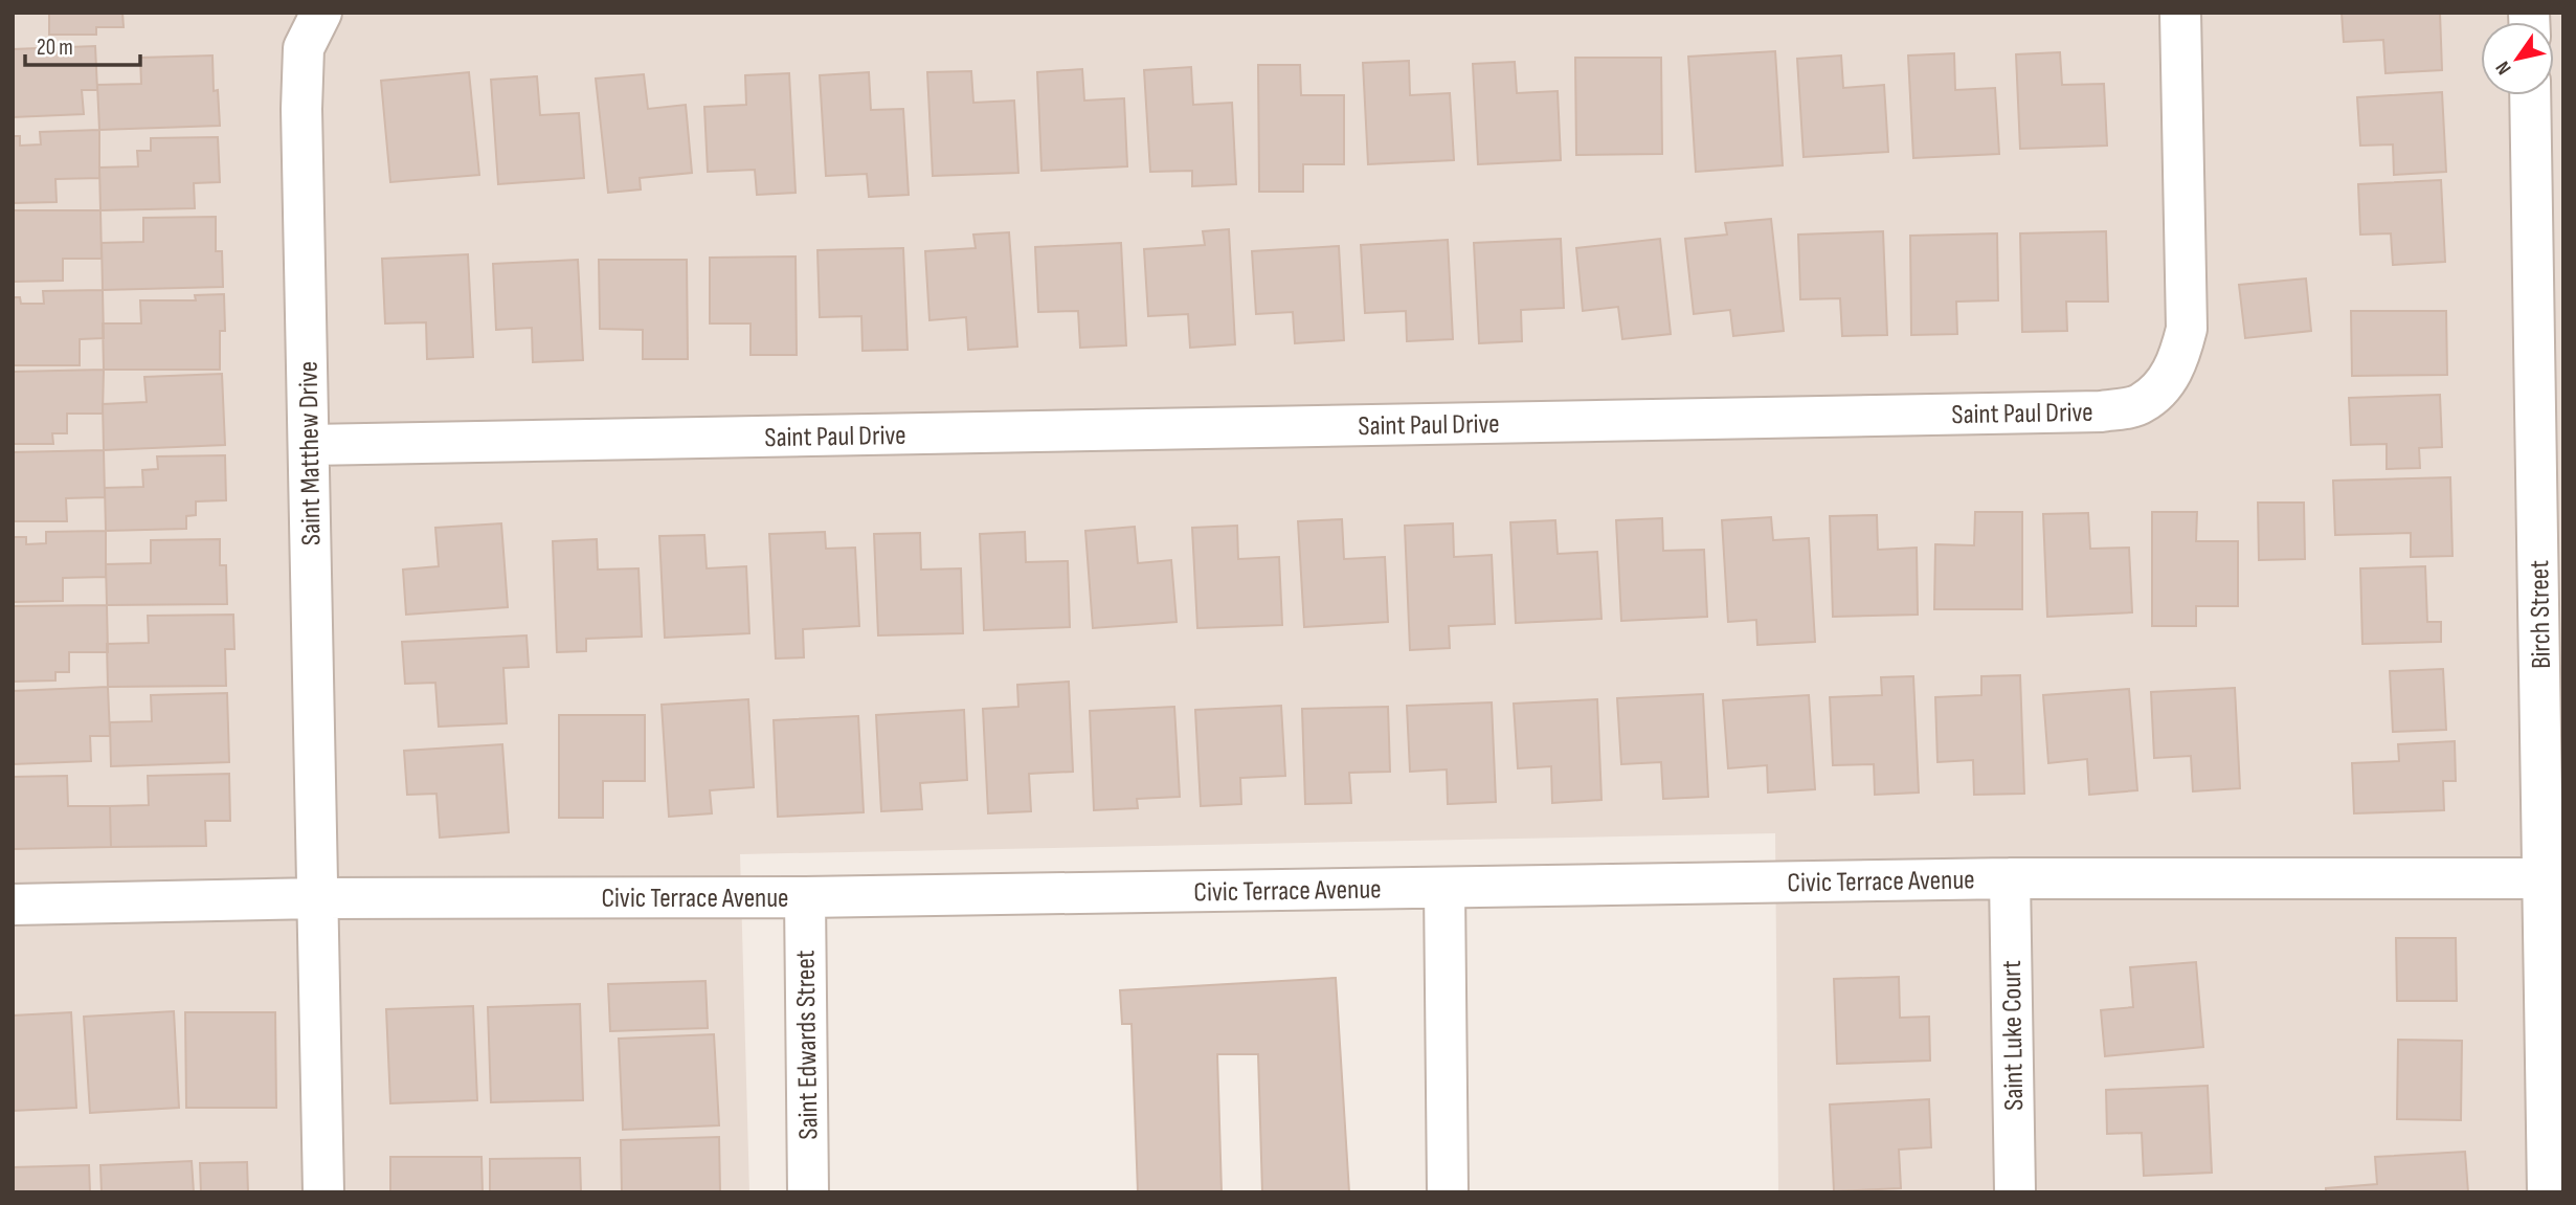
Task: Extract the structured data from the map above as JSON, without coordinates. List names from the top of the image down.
{
  "streets": {
    "street": [
      "Saint Paul Drive",
      "Saint Matthew Drive",
      "Birch Street",
      "Civic Terrace Avenue",
      "Saint Luke Court",
      "Saint Edwards Street"
    ]
  },
  "crossings": [
    ["Saint Paul Drive", "Saint Matthew Drive"],
    ["Saint Matthew Drive", "Civic Terrace Avenue"],
    ["Birch Street", "Civic Terrace Avenue"],
    ["Civic Terrace Avenue", "Saint Luke Court"],
    ["Civic Terrace Avenue", "Saint Edwards Street"]
  ],
  "scale_bar": "20 m",
  "north": "bottom left"
}
